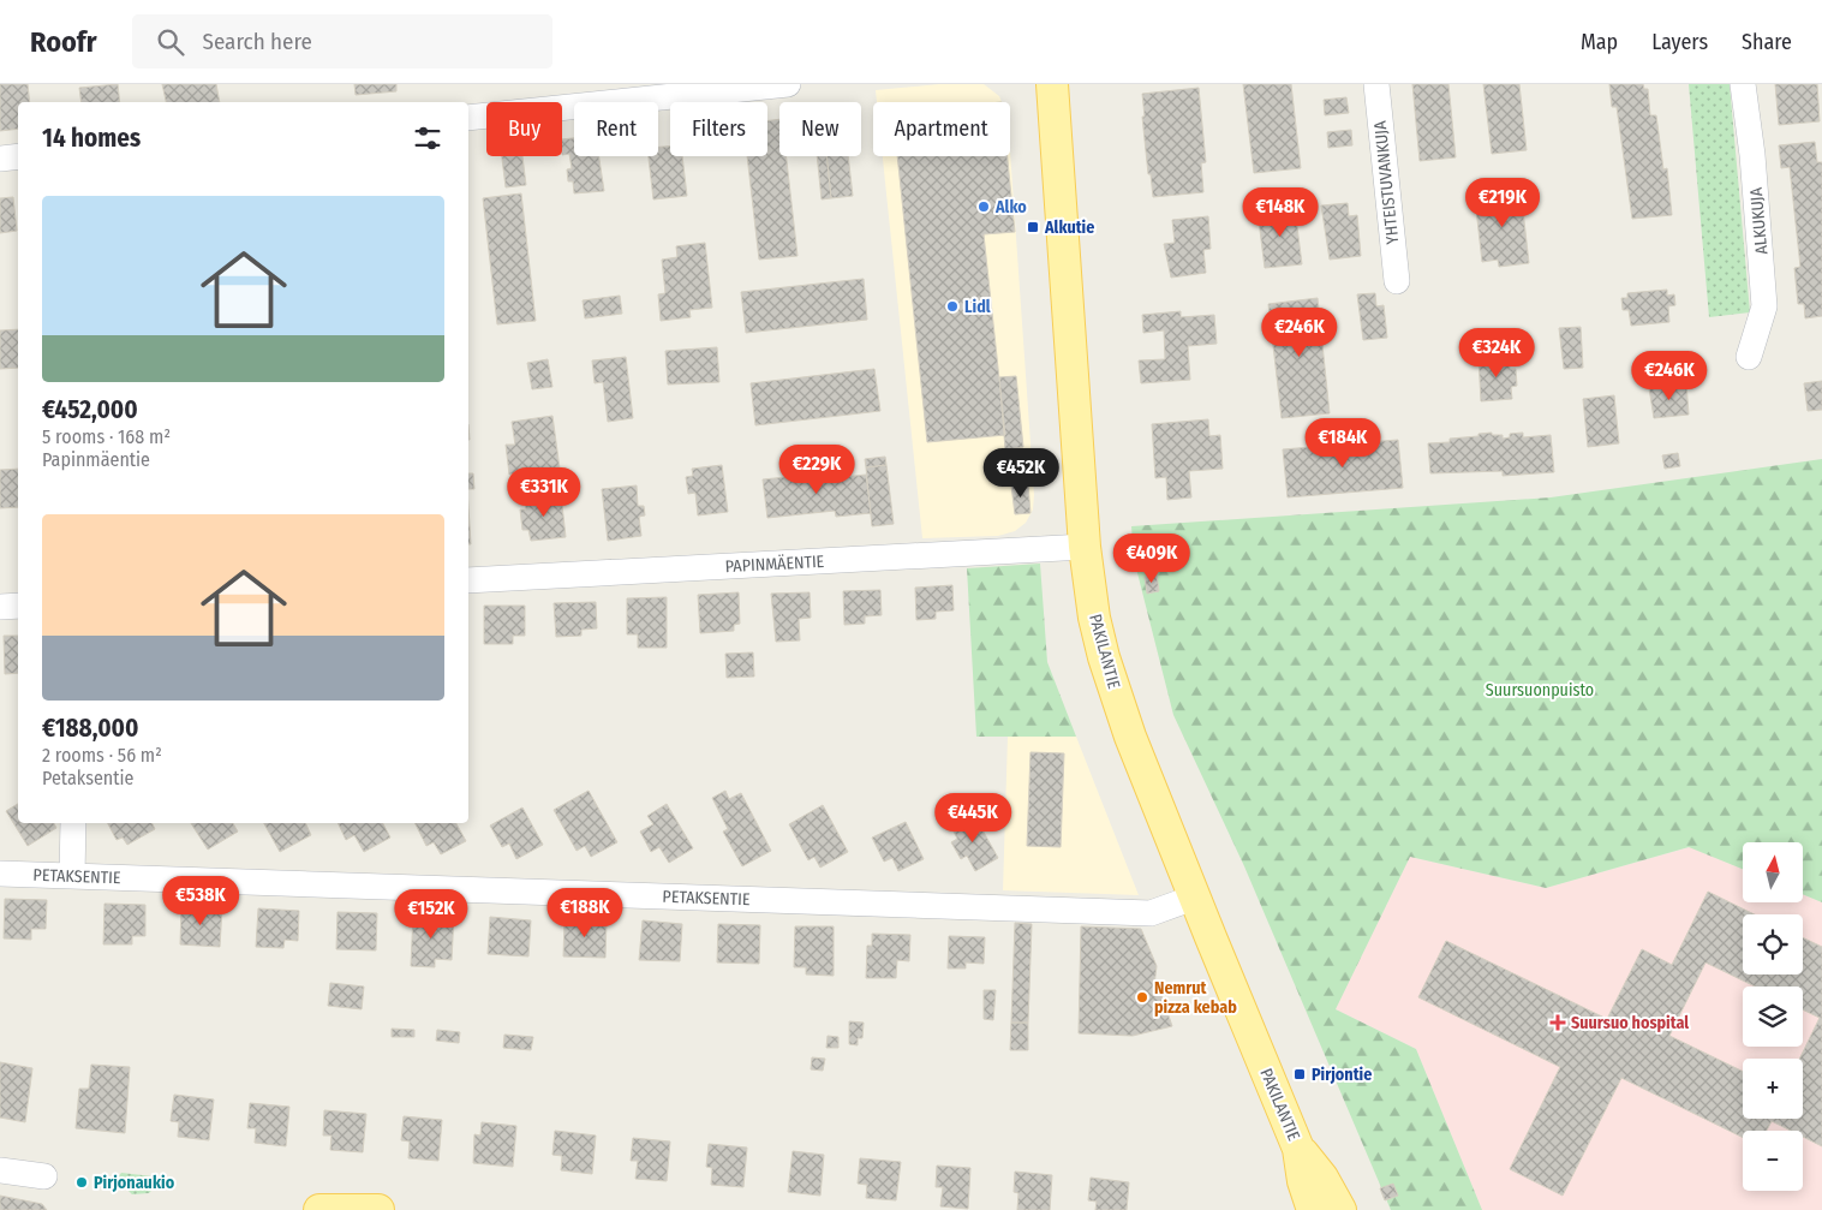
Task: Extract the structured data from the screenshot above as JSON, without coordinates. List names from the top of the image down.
{
  "streets": {
    "main road": ["PAKILANTIE"],
    "street": [
      "YHTEISTUVANKUJA",
      "ALKUKUJA",
      "PAPINMÄENTIE",
      "PETAKSENTIE"
    ]
  },
  "crossings": [
    ["PAPINMÄENTIE", "PAKILANTIE"],
    ["PAKILANTIE", "PETAKSENTIE"]
  ],
  "parks": ["Suursuonpuisto"],
  "places": {
    "other": [
      "Alko",
      "Lidl",
      "Nemrut pizza kebab",
      "Pirjonaukio"
    ],
    "transit": ["Alkutie", "Pirjontie"],
    "health": ["Suursuo hospital"]
  },
  "north": "top",
  "page": {
    "header": "Roofr",
    "search": "Search here",
    "nav": ["Map", "Layers", "Share"],
    "chip": [
      "Buy",
      "Rent",
      "Filters",
      "New",
      "Apartment"
    ],
    "heading": "14 homes",
    "list": [
      {
        "name": "€452,000",
        "note": "5 rooms · 168 m² · Papinmäentie"
      },
      {
        "name": "€188,000",
        "note": "2 rooms · 56 m² · Petaksentie"
      }
    ],
    "price": [
      "€219K",
      "€148K",
      "€246K",
      "€324K",
      "€246K",
      "€184K",
      "€229K",
      "€452K",
      "€331K",
      "€409K",
      "€445K",
      "€538K",
      "€188K",
      "€152K"
    ],
    "map_buttons": ["+", "−"]
  }
}
